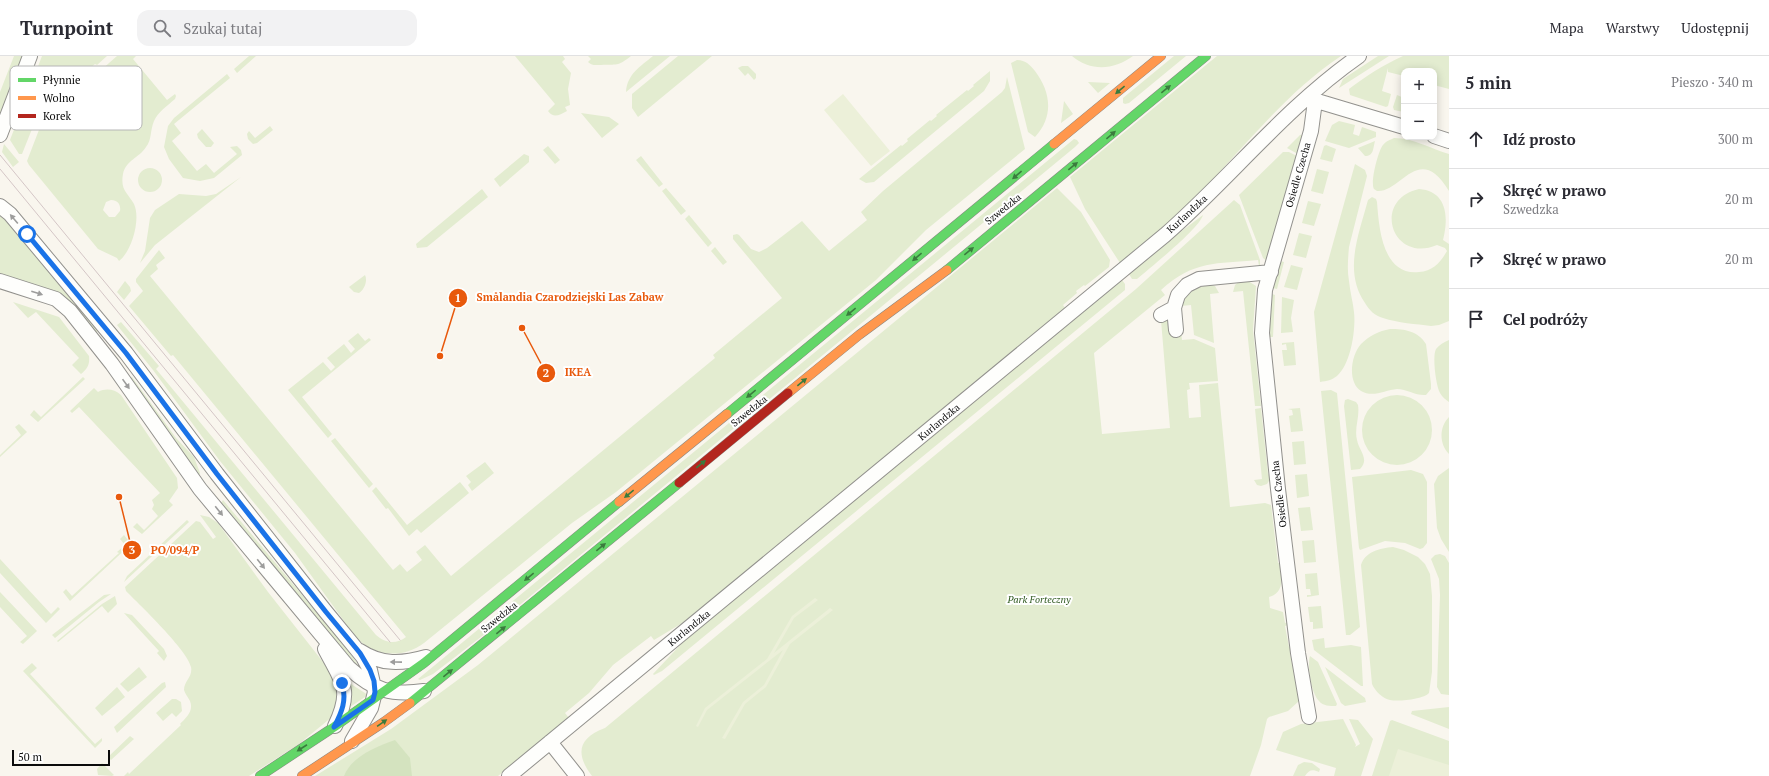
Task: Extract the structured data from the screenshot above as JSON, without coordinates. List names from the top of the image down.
{
  "streets": {
    "street": ["Osiedle Czecha", "Szwedzka", "Kurlandzka"]
  },
  "crossings": [
    ["Osiedle Czecha", "Kurlandzka"]
  ],
  "parks": ["Park Forteczny"],
  "places": ["IKEA", "Smålandia Czarodziejski Las Zabaw", "PO/094/P"],
  "legend": ["Płynnie", "Wolno", "Korek"],
  "scale_bar": "50 m",
  "page": {
    "header": "Turnpoint",
    "search": "Szukaj tutaj",
    "nav": ["Mapa", "Warstwy", "Udostępnij"],
    "heading": ["5 min", "Pieszo · 340 m"],
    "map_buttons": ["+", "−"],
    "list": [
      ["Idź prosto", "300 m"],
      ["Skręć w prawo", "Szwedzka", "20 m"],
      ["Skręć w prawo", "20 m"],
      "Cel podróży"
    ],
    "scale": "50 m"
  }
}
